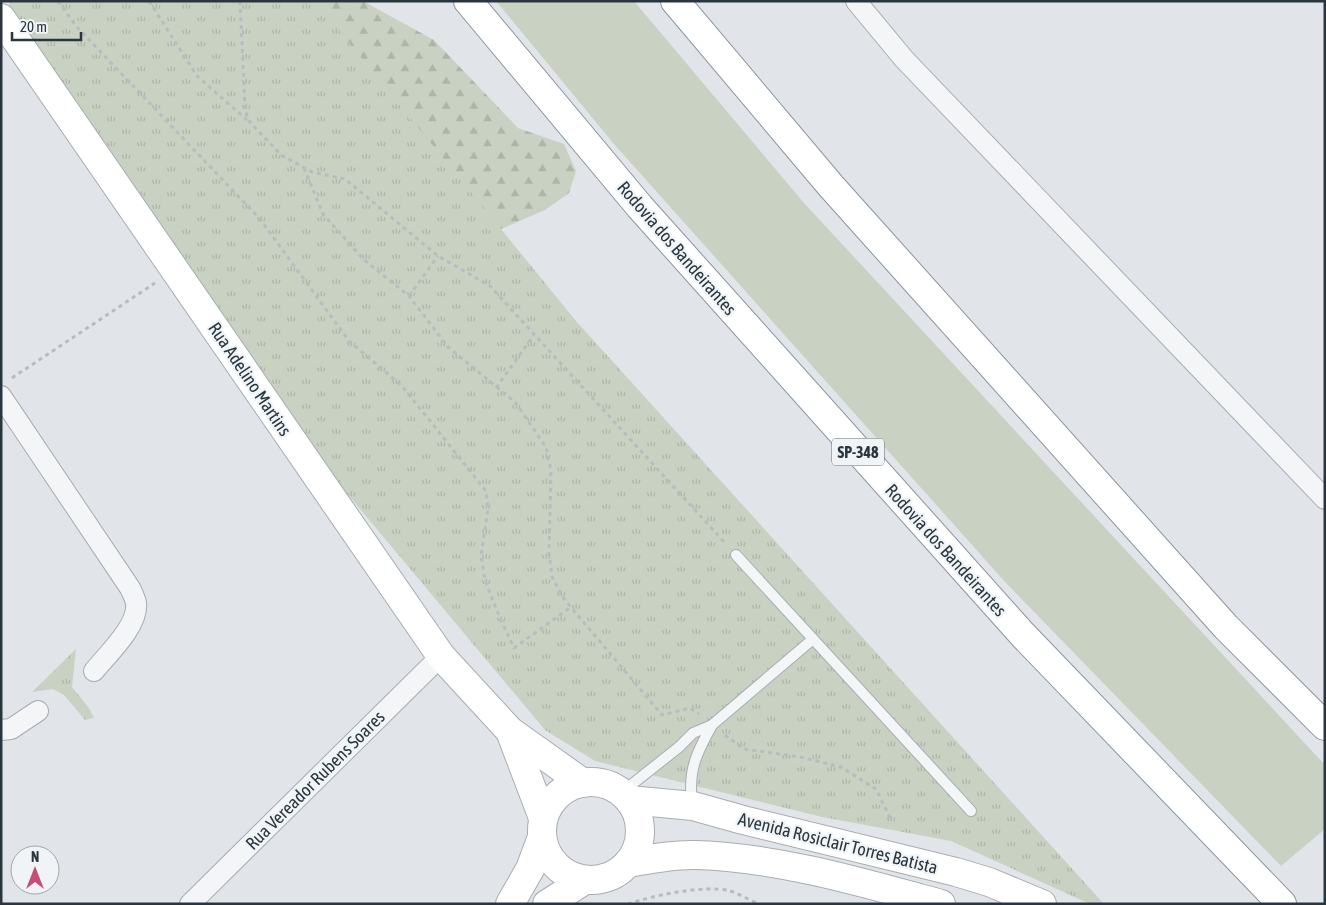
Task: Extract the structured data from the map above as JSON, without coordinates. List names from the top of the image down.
{
  "streets": {
    "main road": [
      "Rodovia dos Bandeirantes",
      "Rua Adelino Martins",
      "SP-348",
      "Avenida Rosiclair Torres Batista"
    ],
    "street": ["Rua Vereador Rubens Soares"]
  },
  "crossings": [
    ["Rua Adelino Martins", "Rua Vereador Rubens Soares"],
    ["Rua Adelino Martins", "Avenida Rosiclair Torres Batista"]
  ],
  "scale_bar": "20 m",
  "north": "top"
}
